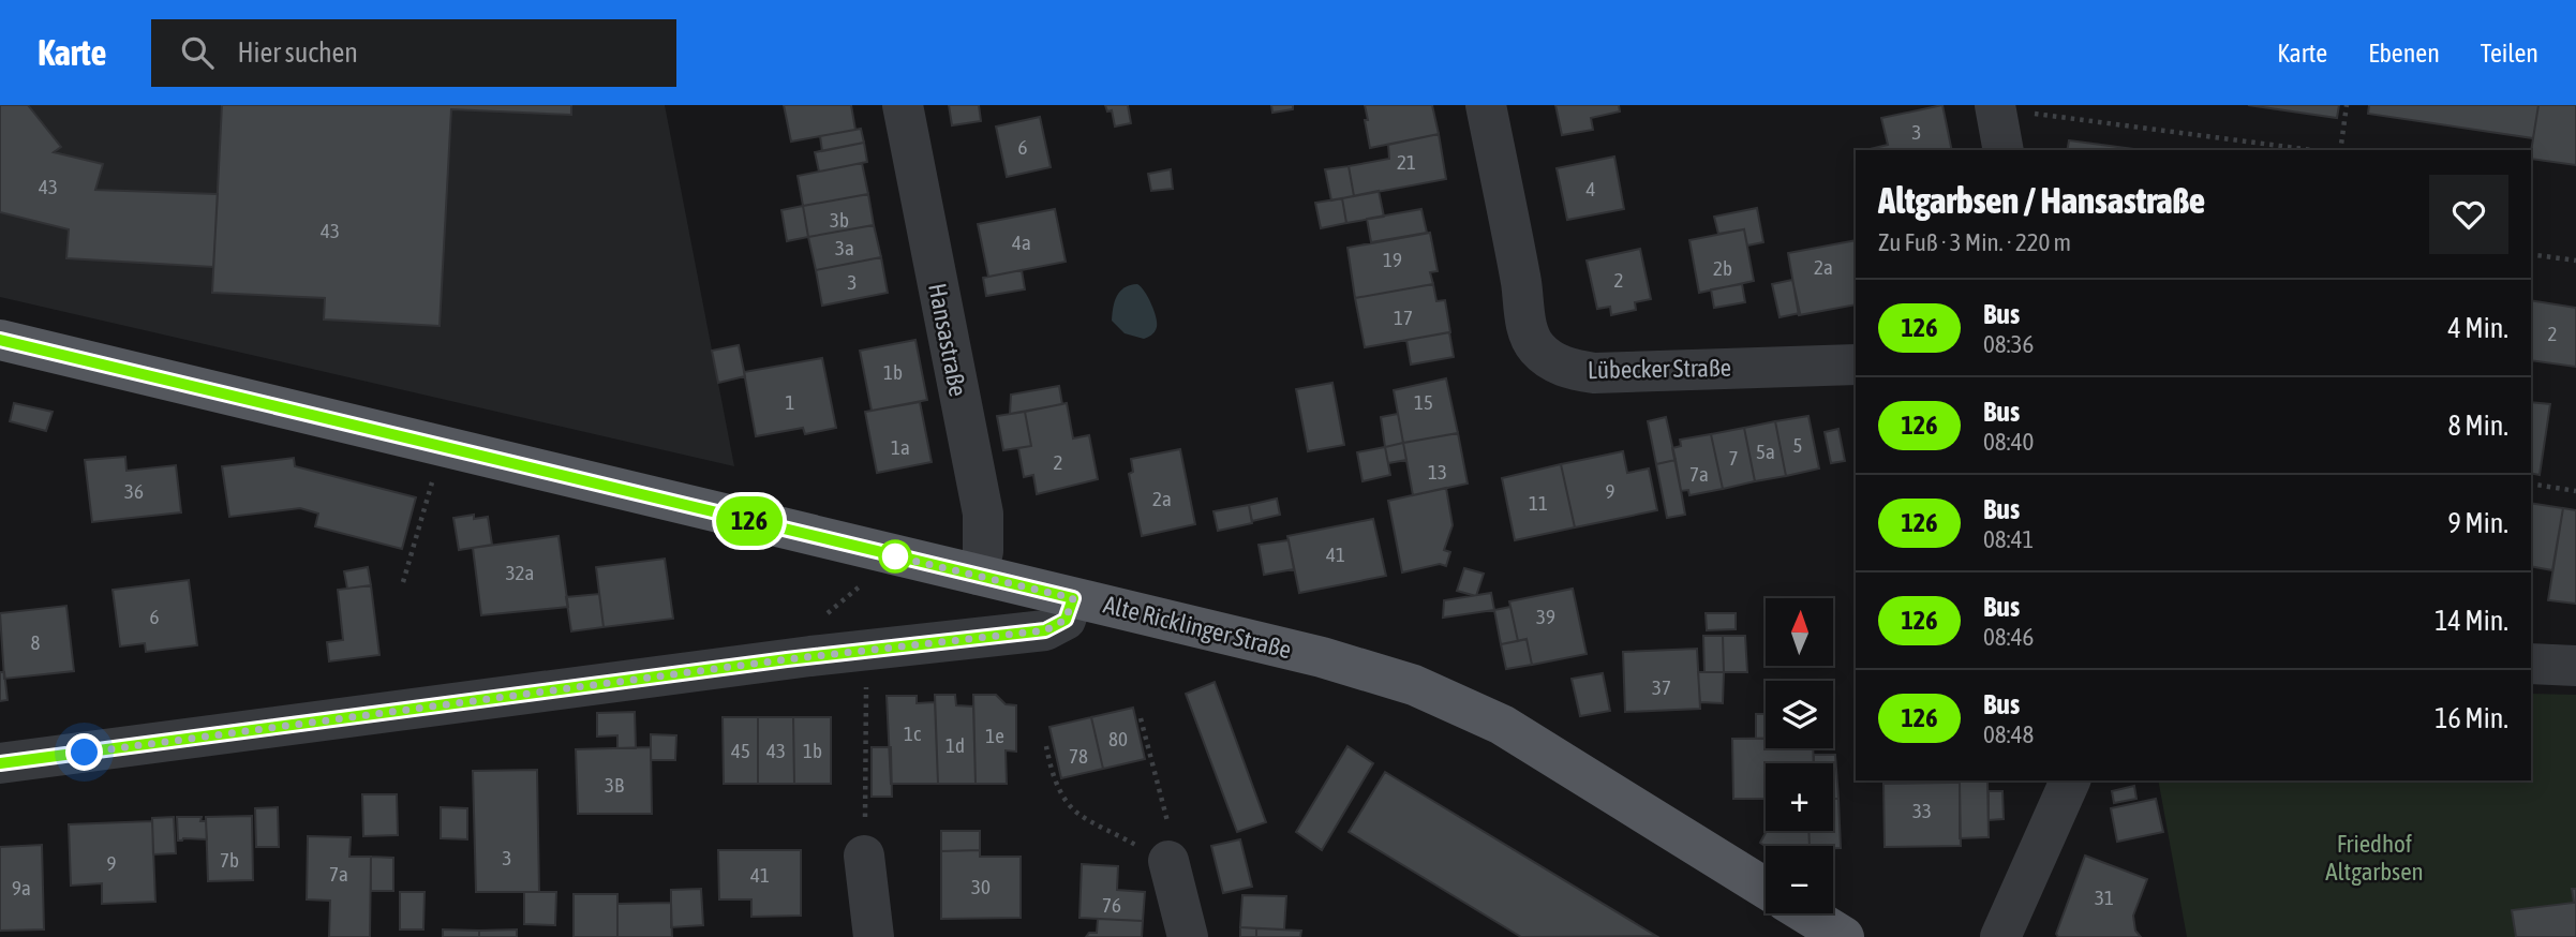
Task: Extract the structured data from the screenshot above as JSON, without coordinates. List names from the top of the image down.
{
  "streets": {
    "main road": ["Alte Ricklinger Straße"],
    "street": ["Hansastraße", "Lübecker Straße"]
  },
  "crossings": [
    ["Hansastraße", "Alte Ricklinger Straße"]
  ],
  "parks": ["Friedhof Altgarbsen"],
  "lines": ["bus line 126"],
  "house_numbers": [
    "3",
    "6",
    "21",
    "43",
    "4",
    "3b",
    "43",
    "4a",
    "3a",
    "19",
    "2a",
    "2b",
    "2",
    "3",
    "17",
    "2",
    "1b",
    "1",
    "15",
    "5",
    "1a",
    "5a",
    "7",
    "2",
    "13",
    "7a",
    "36",
    "9",
    "2a",
    "11",
    "41",
    "32a",
    "6",
    "39",
    "8",
    "37",
    "1c",
    "1e",
    "80",
    "1d",
    "45",
    "43",
    "1b",
    "78",
    "3B",
    "33",
    "3",
    "7b",
    "9",
    "7a",
    "41",
    "30",
    "9a",
    "31",
    "76"
  ],
  "north": "top",
  "page": {
    "header": "Karte",
    "search": "Hier suchen",
    "nav": ["Karte", "Ebenen", "Teilen"],
    "on_map": "126",
    "heading": ["Altgarbsen / Hansastraße", "Zu Fuß · 3 Min. · 220 m"],
    "list": [
      {
        "mark": "126",
        "name": "Bus",
        "note": "08:36",
        "value": "4 Min."
      },
      {
        "mark": "126",
        "name": "Bus",
        "note": "08:40",
        "value": "8 Min."
      },
      {
        "mark": "126",
        "name": "Bus",
        "note": "08:41",
        "value": "9 Min."
      },
      {
        "mark": "126",
        "name": "Bus",
        "note": "08:46",
        "value": "14 Min."
      },
      {
        "mark": "126",
        "name": "Bus",
        "note": "08:48",
        "value": "16 Min."
      }
    ],
    "map_buttons": ["+", "−"]
  }
}
